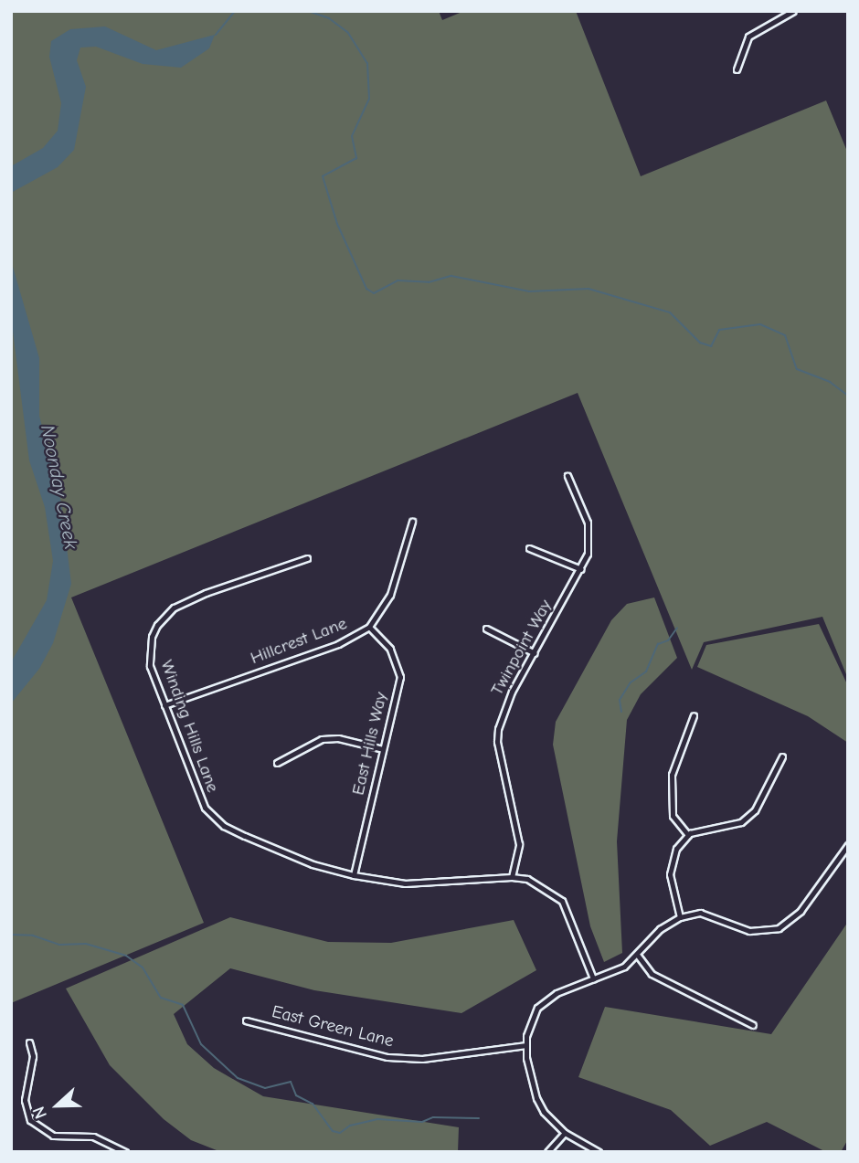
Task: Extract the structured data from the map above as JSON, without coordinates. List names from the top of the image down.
{
  "streets": {
    "street": [
      "Hillcrest Lane",
      "Twinpoint Way",
      "Winding Hills Lane",
      "East Hills Way",
      "East Green Lane"
    ]
  },
  "crossings": [
    ["Hillcrest Lane", "Winding Hills Lane"],
    ["Hillcrest Lane", "East Hills Way"],
    ["Twinpoint Way", "Winding Hills Lane"],
    ["Winding Hills Lane", "East Hills Way"]
  ],
  "water": ["Noonday Creek"],
  "north": "left"
}
